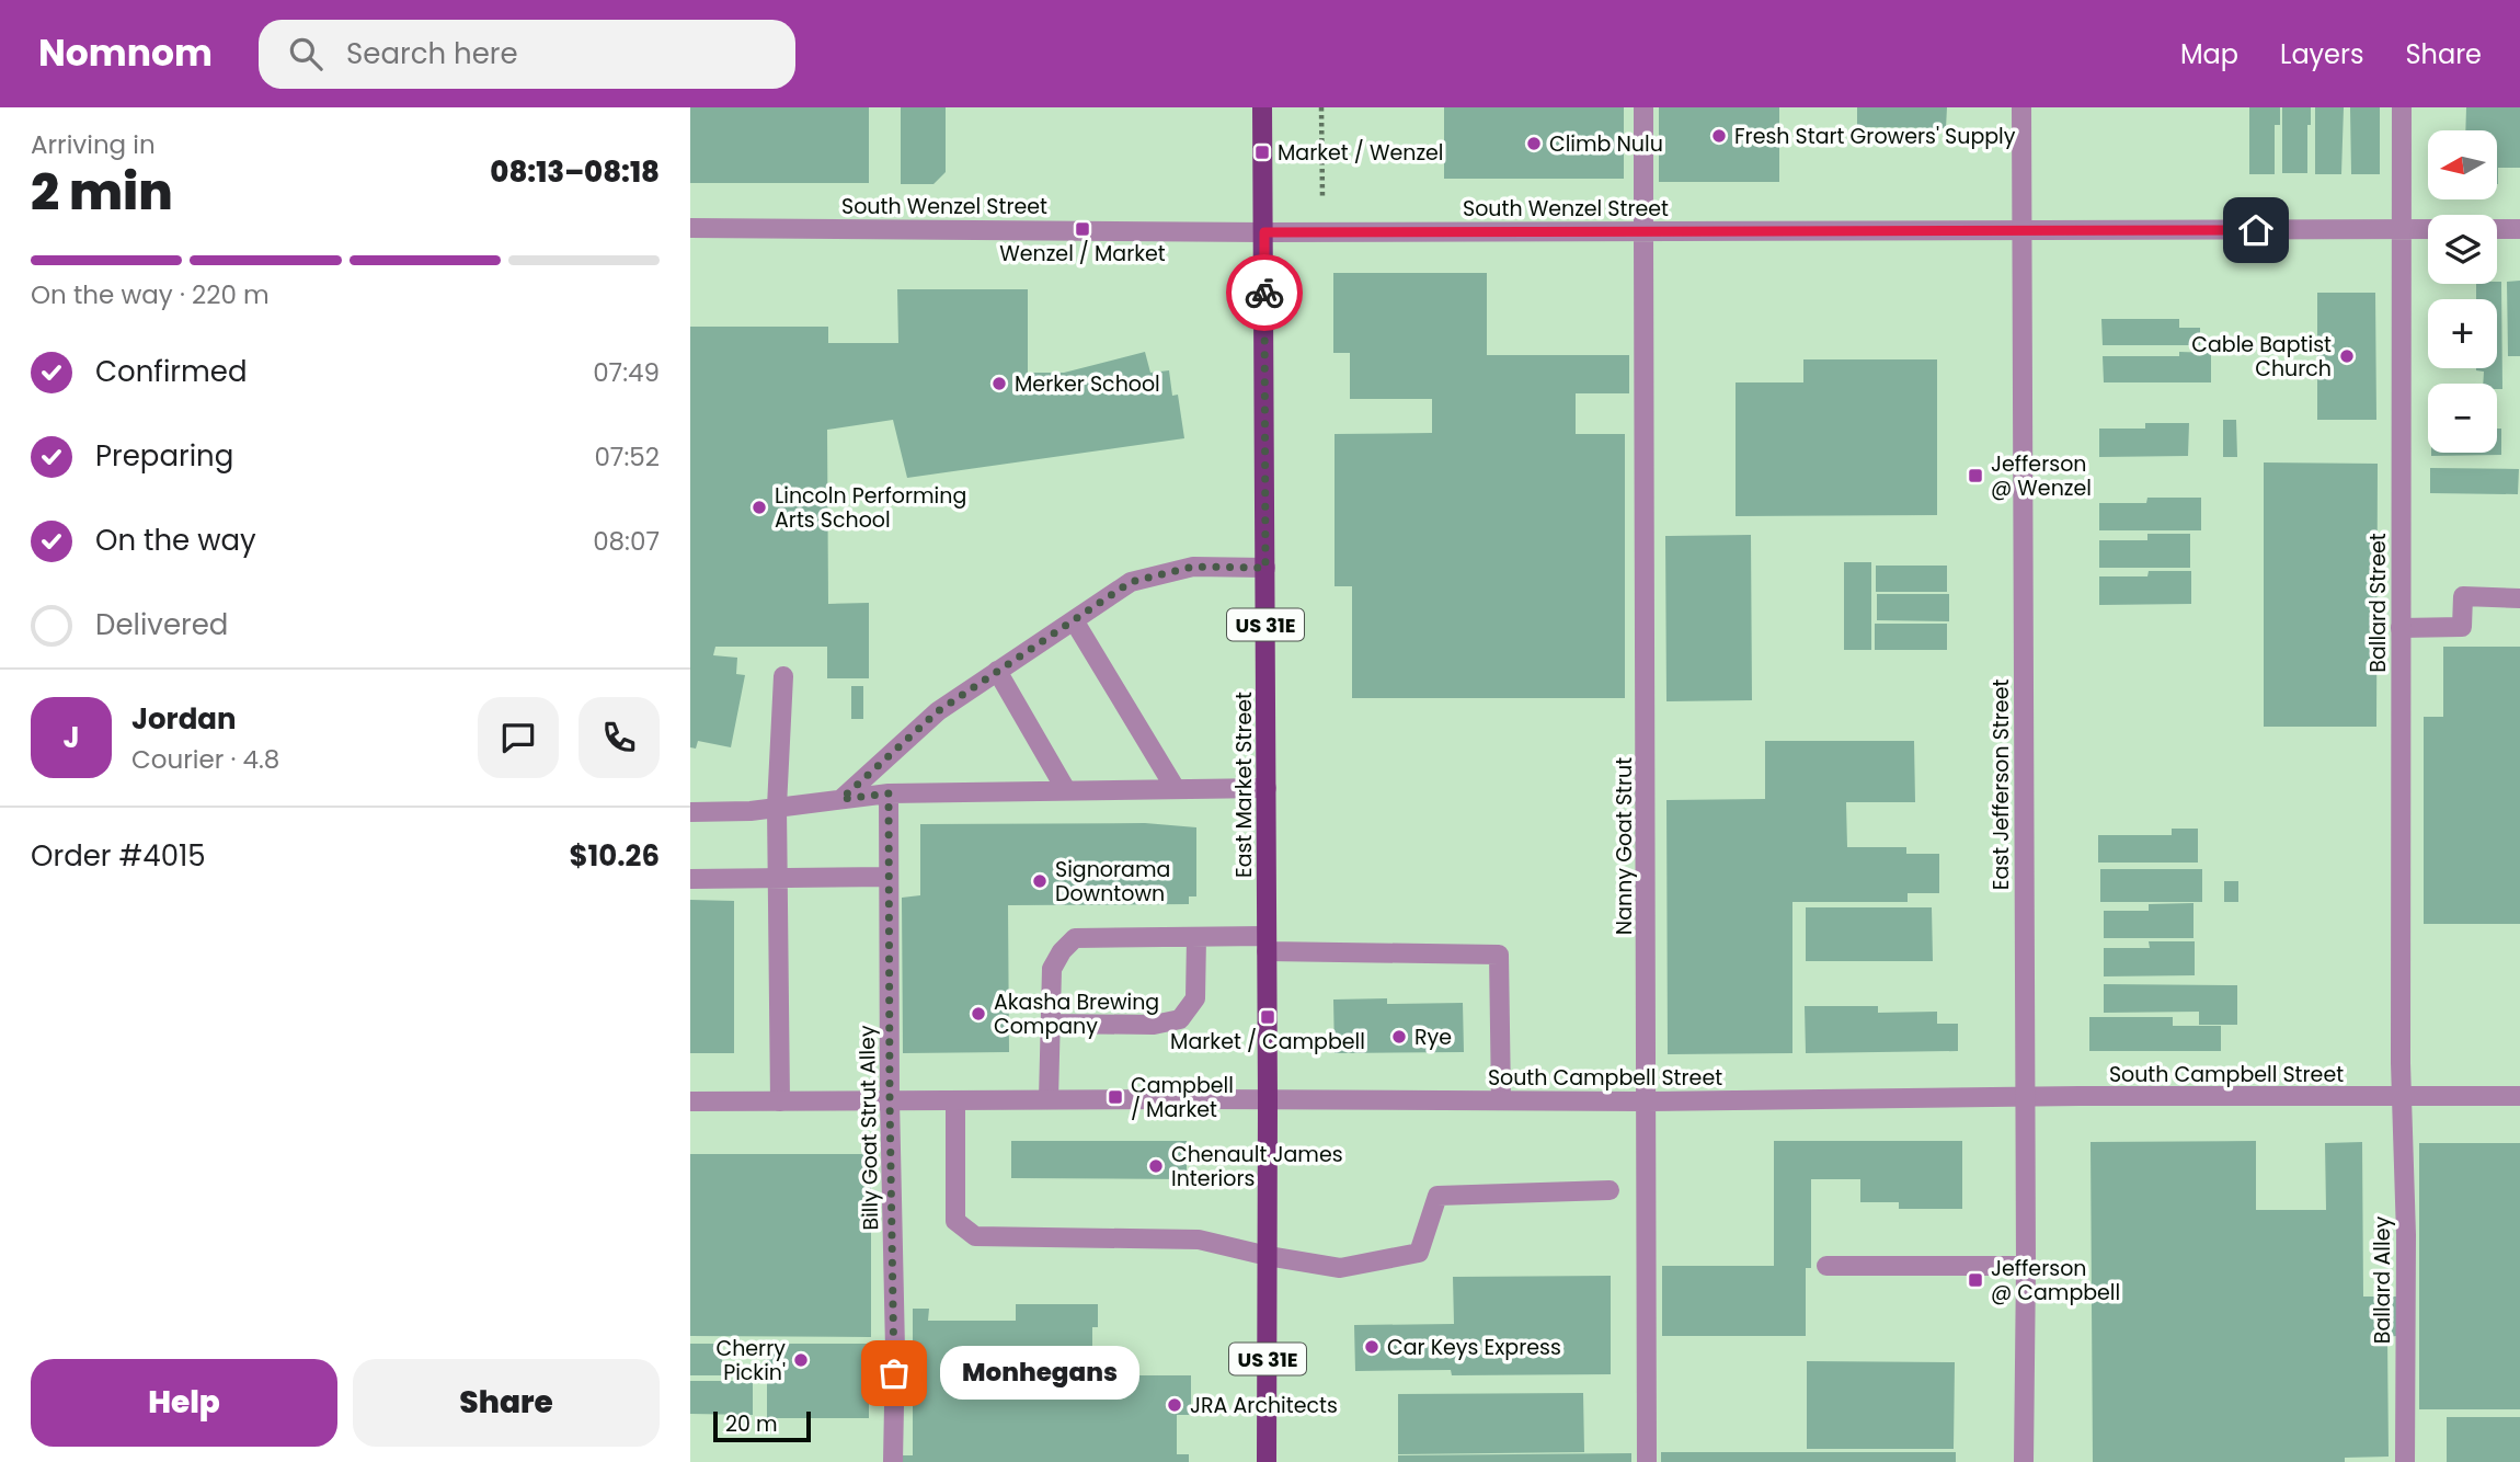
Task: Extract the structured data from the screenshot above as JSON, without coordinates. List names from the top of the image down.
{
  "streets": {
    "main road": ["US 31E", "East Market Street"],
    "street": [
      "South Wenzel Street",
      "Ballard Street",
      "East Jefferson Street",
      "Nanny Goat Strut",
      "South Campbell Street",
      "Billy Goat Strut Alley",
      "Ballard Alley"
    ]
  },
  "crossings": [
    ["South Wenzel Street", "Ballard Street"],
    ["South Wenzel Street", "East Market Street"],
    ["South Wenzel Street", "East Jefferson Street"],
    ["South Wenzel Street", "Nanny Goat Strut"],
    ["Ballard Street", "South Campbell Street"],
    ["Ballard Street", "Ballard Alley"],
    ["East Market Street", "South Campbell Street"],
    ["East Jefferson Street", "South Campbell Street"],
    ["Nanny Goat Strut", "South Campbell Street"],
    ["South Campbell Street", "Billy Goat Strut Alley"],
    ["South Campbell Street", "Ballard Alley"]
  ],
  "places": {
    "other": [
      "Fresh Start Growers' Supply",
      "Climb Nulu",
      "Cable Baptist Church",
      "Merker School",
      "Lincoln Performing Arts School",
      "Signorama Downtown",
      "Akasha Brewing Company",
      "Rye",
      "Chenault James Interiors",
      "Car Keys Express",
      "Cherry Pickin'",
      "Monhegans",
      "JRA Architects"
    ],
    "transit": [
      "Market / Wenzel",
      "Wenzel / Market",
      "Jefferson @ Wenzel",
      "Market / Campbell",
      "Campbell / Market",
      "Jefferson @ Campbell"
    ]
  },
  "scale_bar": "20 m",
  "north": "left",
  "page": {
    "header": "Nomnom",
    "search": "Search here",
    "nav": ["Map", "Layers", "Share"],
    "heading": ["2 min", "Arriving in", "08:13–08:18"],
    "panel": [
      "Jordan",
      "Courier · 4.8",
      "Order #4015",
      "$10.26"
    ],
    "map_buttons": ["+", "−"],
    "bar": "On the way · 220 m",
    "list": [
      ["Confirmed", "07:49"],
      ["Preparing", "07:52"],
      ["On the way", "08:07"],
      "Delivered"
    ],
    "round": "J",
    "buttons": ["Help", "Share"],
    "bubble": "Monhegans",
    "scale": "20 m"
  }
}
